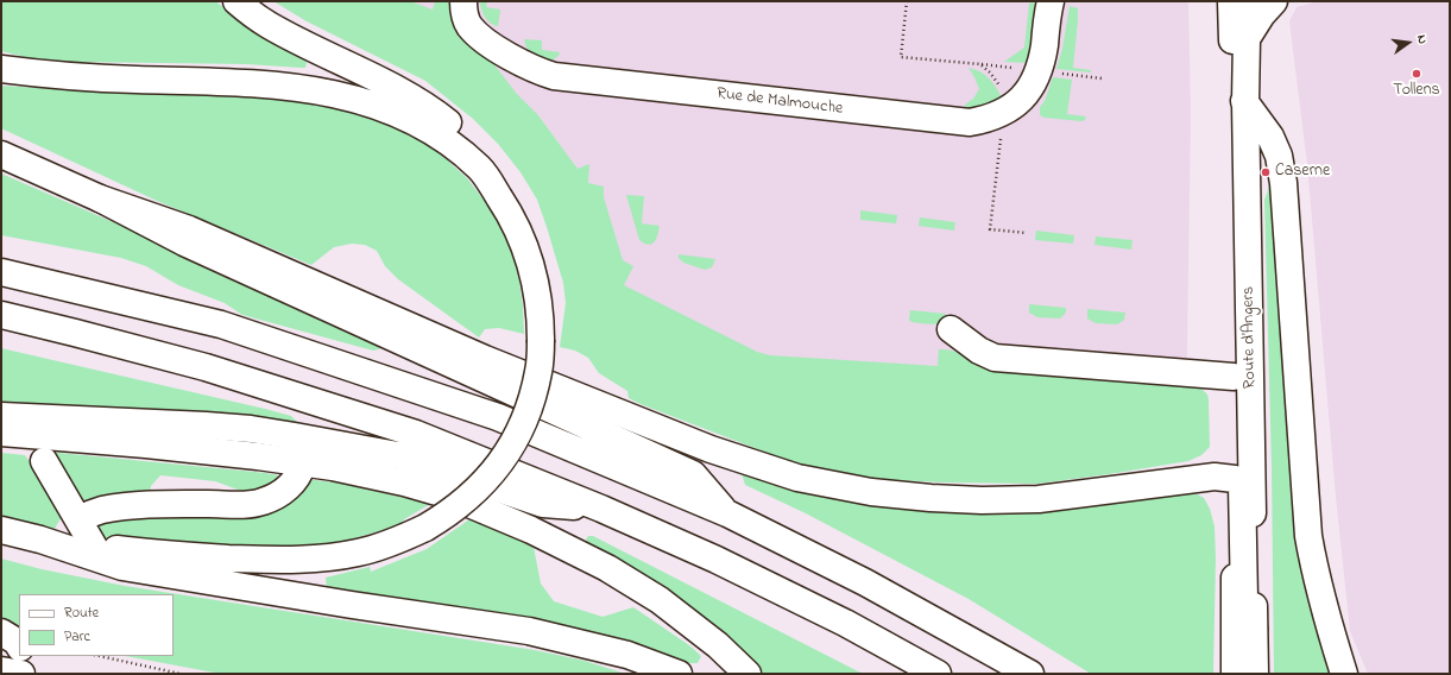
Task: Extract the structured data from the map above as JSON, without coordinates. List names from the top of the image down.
{
  "streets": {
    "main road": ["Rue de Malmouche", "Route d’Angers"]
  },
  "places": ["Tollens", "Caserne"],
  "legend": ["Route", "Parc"],
  "north": "right"
}
